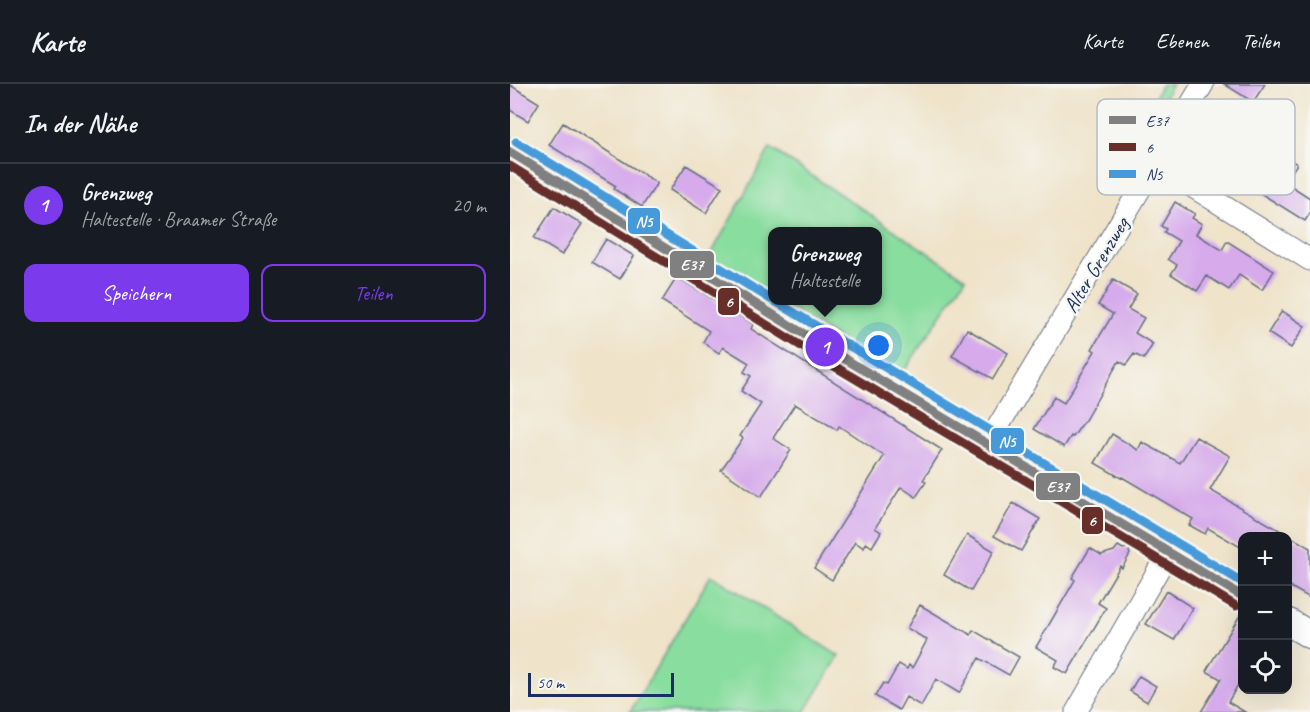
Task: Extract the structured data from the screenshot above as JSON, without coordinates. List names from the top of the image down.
{
  "streets": {
    "street": ["Alter Grenzweg"]
  },
  "lines": ["transit line N5", "transit line E37", "transit line 6"],
  "legend": ["E37", "6", "N5"],
  "scale_bar": "50 m",
  "page": {
    "header": "Karte",
    "nav": ["Karte", "Ebenen", "Teilen"],
    "heading": "In der Nähe",
    "list": [
      {
        "mark": "1",
        "name": "Grenzweg",
        "note": "Haltestelle · Braamer Straße",
        "value": "20 m"
      }
    ],
    "popup": ["Grenzweg", "Haltestelle"],
    "buttons": ["Speichern", "Teilen"],
    "pins": "1",
    "map_buttons": ["+", "−"],
    "scale": "50 m"
  }
}
